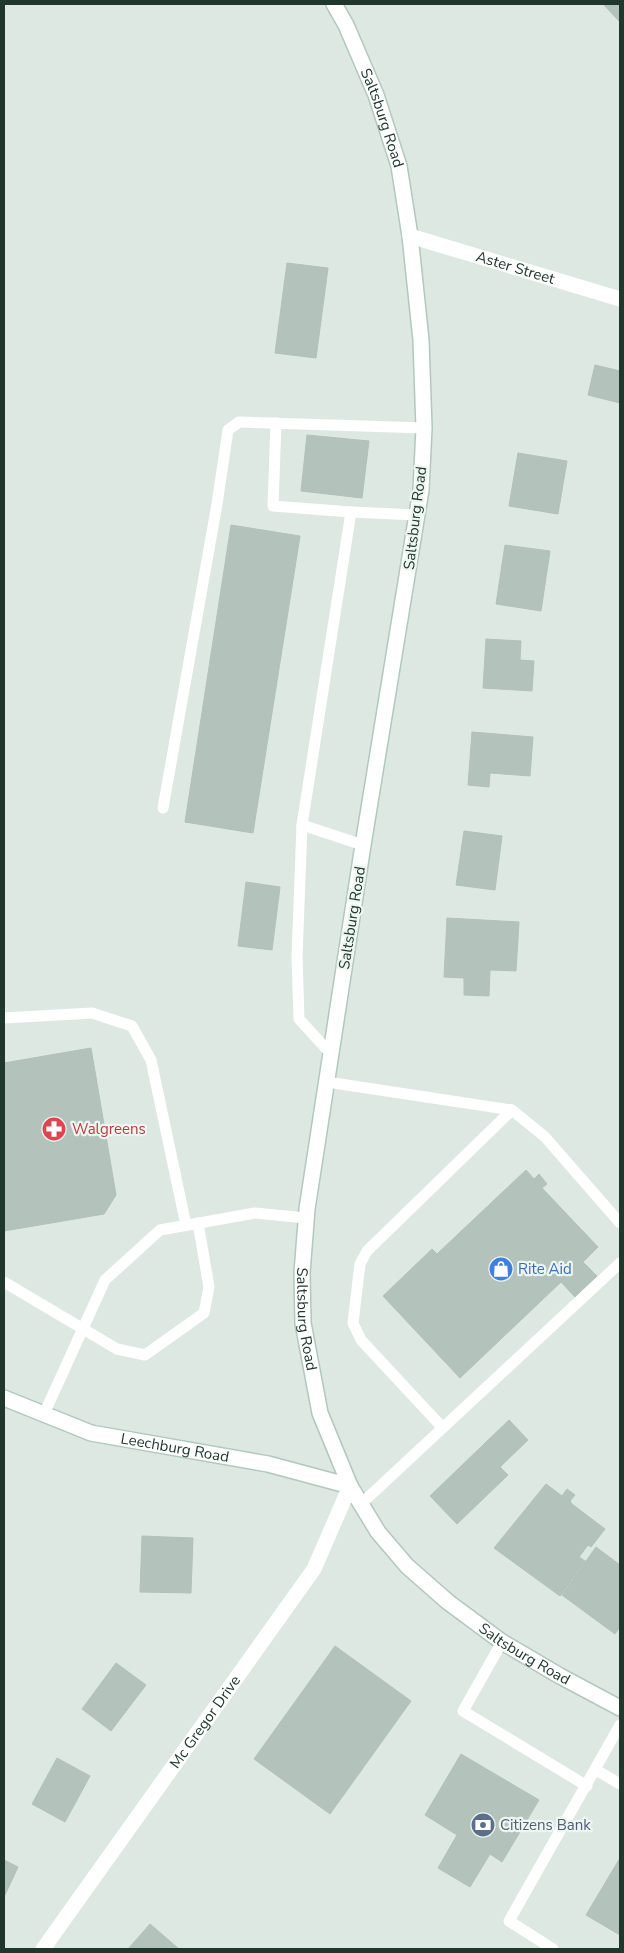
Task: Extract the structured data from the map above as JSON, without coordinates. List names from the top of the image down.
{
  "streets": {
    "main road": [
      "Saltsburg Road",
      "Aster Street",
      "Leechburg Road",
      "Mc Gregor Drive"
    ]
  },
  "crossings": [
    ["Saltsburg Road", "Aster Street"],
    ["Saltsburg Road", "Leechburg Road"],
    ["Saltsburg Road", "Mc Gregor Drive"],
    ["Leechburg Road", "Mc Gregor Drive"]
  ],
  "places": {
    "pharmacy": ["Walgreens"],
    "shop": ["Rite Aid"],
    "bank": ["Citizens Bank"]
  }
}
